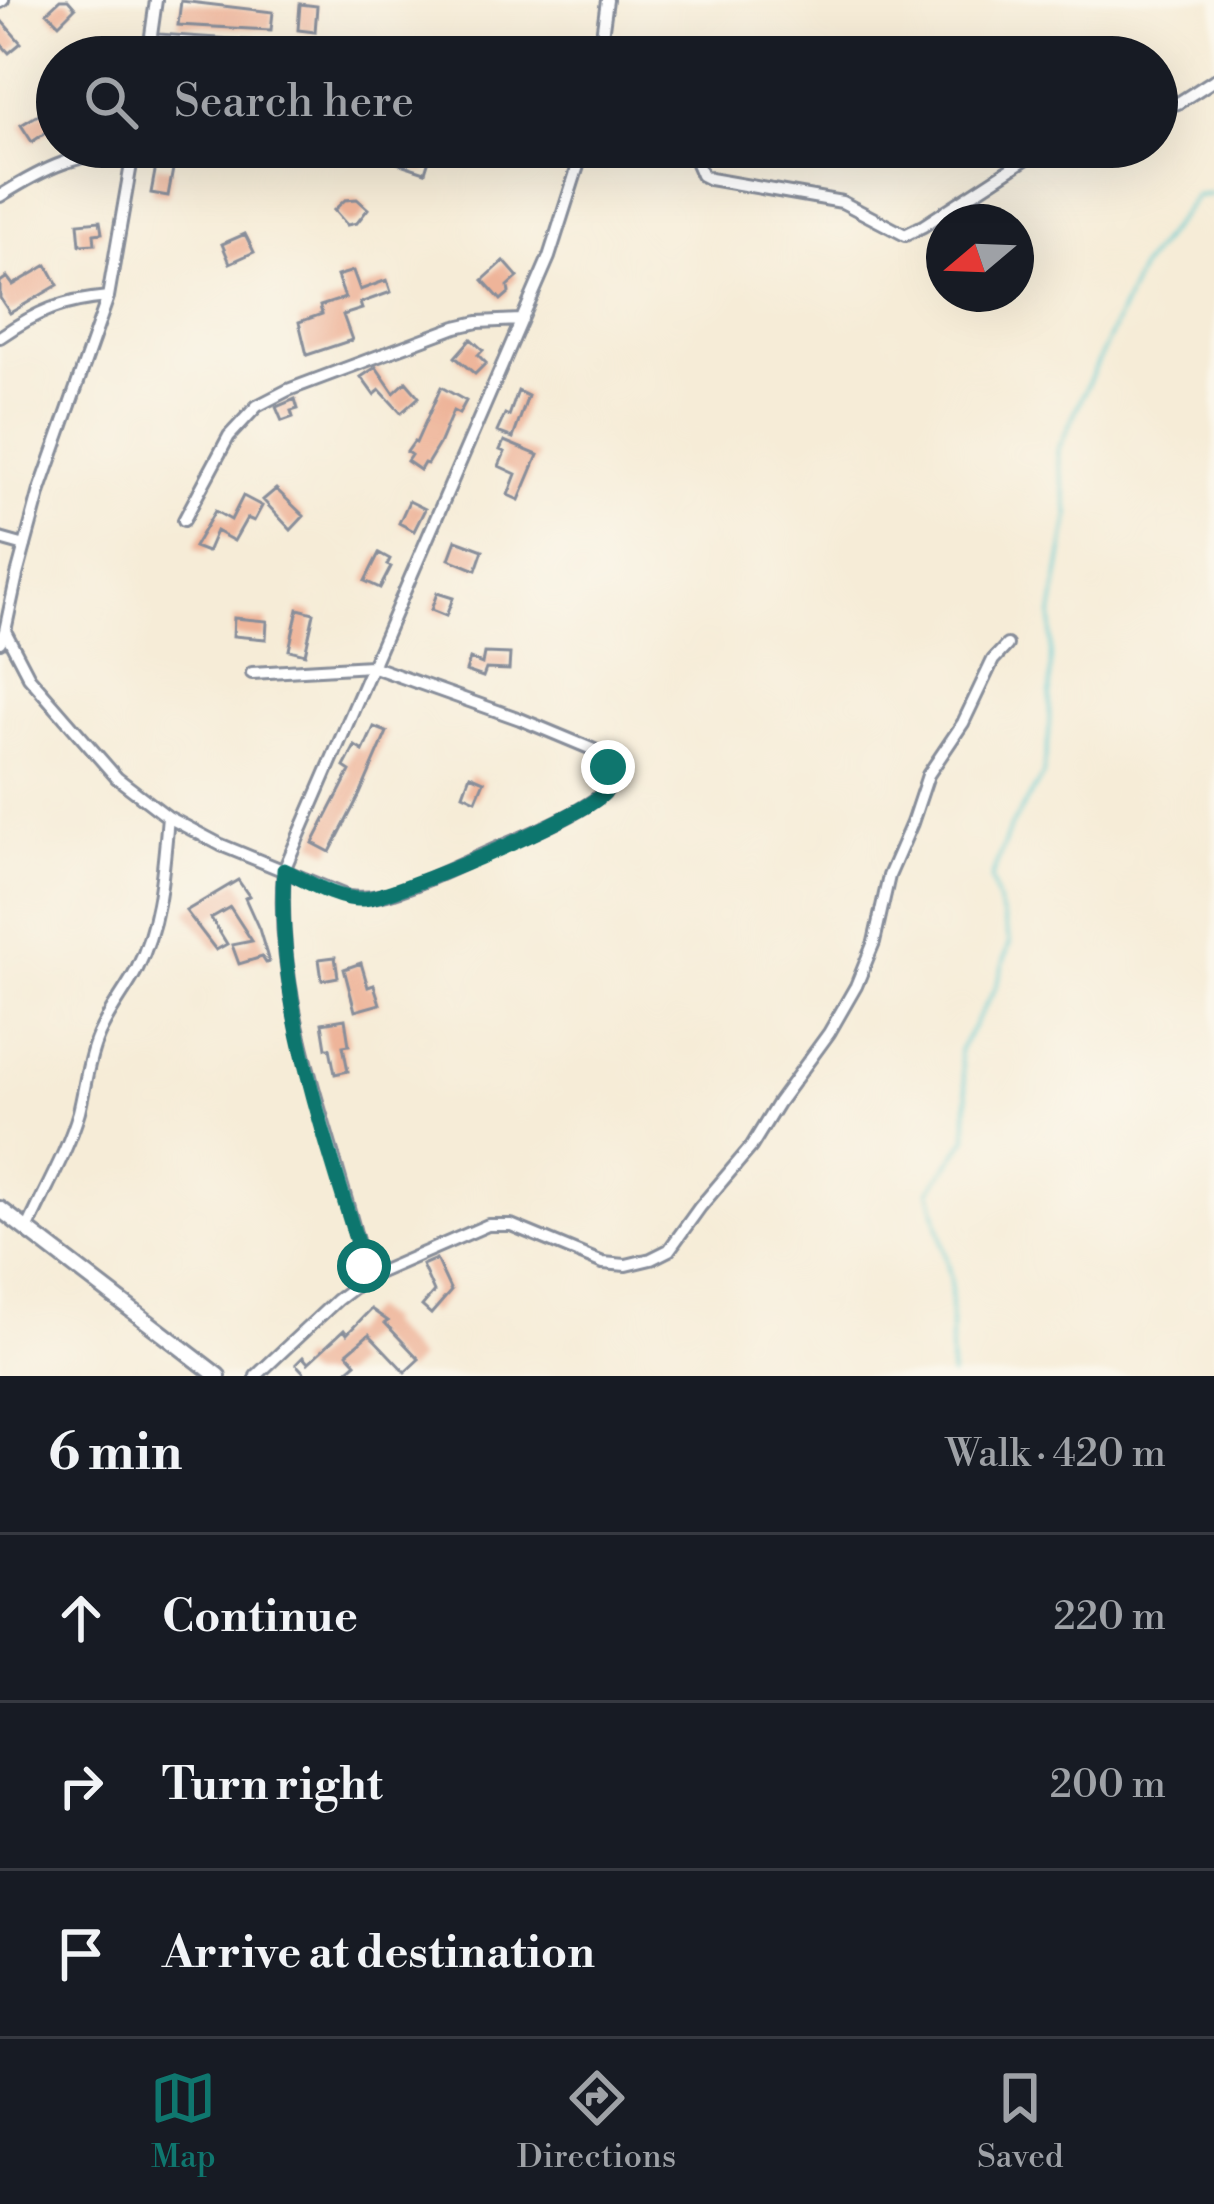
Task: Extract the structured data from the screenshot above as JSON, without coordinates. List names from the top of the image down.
{
  "north": "left",
  "page": {
    "search": "Search here",
    "heading": ["6 min", "Walk · 420 m"],
    "list": [
      ["Continue", "220 m"],
      ["Turn right", "200 m"],
      "Arrive at destination"
    ],
    "nav": ["Map", "Directions", "Saved"]
  }
}
